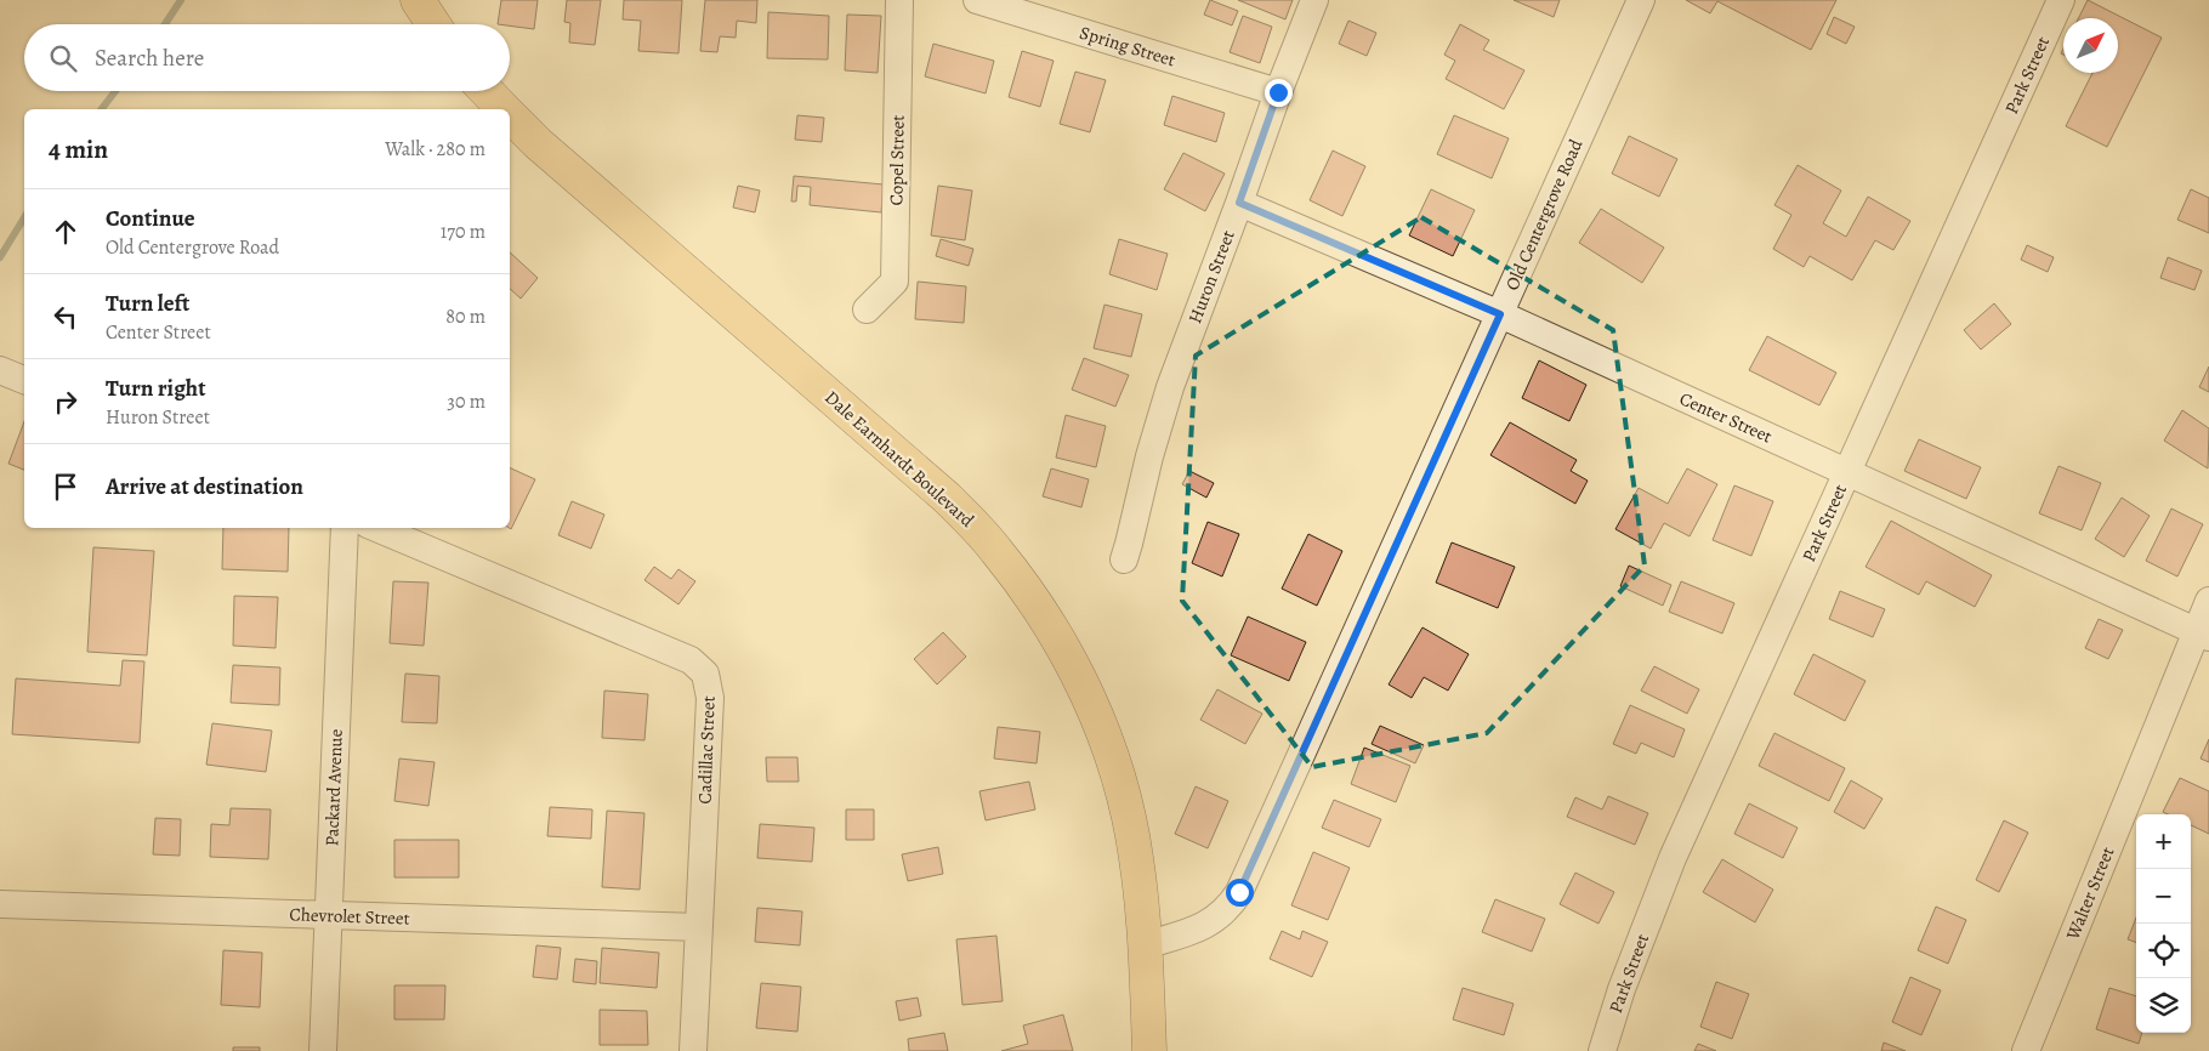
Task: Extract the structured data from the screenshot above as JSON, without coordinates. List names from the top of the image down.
{
  "streets": {
    "main road": ["Dale Earnhardt Boulevard"],
    "street": [
      "Spring Street",
      "Park Street",
      "Copel Street",
      "Old Centergrove Road",
      "Huron Street",
      "Center Street",
      "Cadillac Street",
      "Packard Avenue",
      "Walter Street",
      "Chevrolet Street"
    ]
  },
  "crossings": [
    ["Spring Street", "Huron Street"],
    ["Park Street", "Center Street"],
    ["Old Centergrove Road", "Center Street"],
    ["Old Centergrove Road", "Dale Earnhardt Boulevard"],
    ["Huron Street", "Center Street"],
    ["Center Street", "Walter Street"],
    ["Cadillac Street", "Chevrolet Street"],
    ["Packard Avenue", "Chevrolet Street"]
  ],
  "north": "top right",
  "page": {
    "search": "Search here",
    "heading": ["4 min", "Walk · 280 m"],
    "list": [
      ["Continue", "Old Centergrove Road", "170 m"],
      ["Turn left", "Center Street", "80 m"],
      ["Turn right", "Huron Street", "30 m"],
      "Arrive at destination"
    ],
    "map_buttons": ["+", "−"]
  }
}
